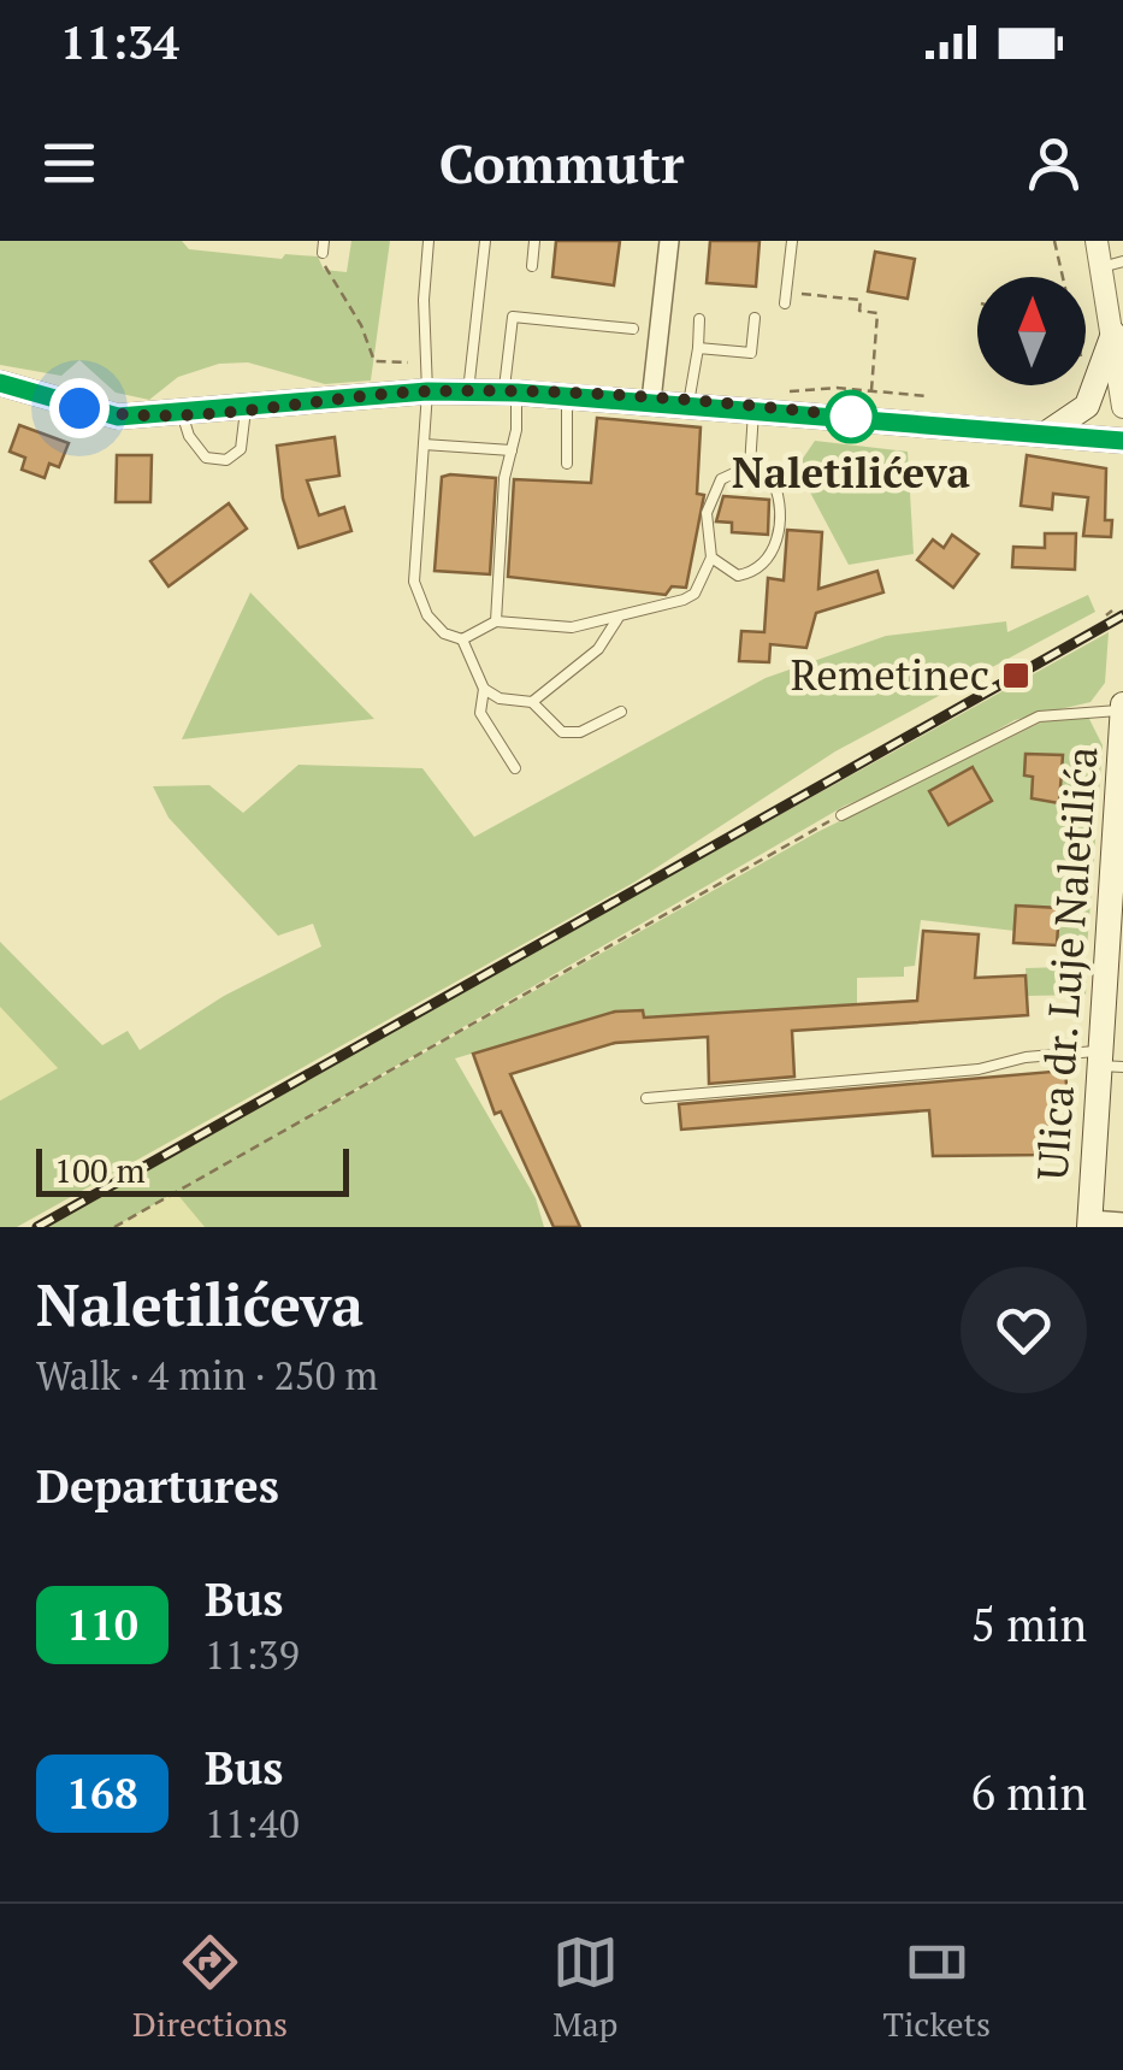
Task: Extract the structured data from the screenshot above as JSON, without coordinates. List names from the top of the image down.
{
  "streets": {
    "main road": ["Ulica dr. Luje Naletilića"]
  },
  "places": {
    "other": ["Naletilićeva"],
    "transit": ["Remetinec"]
  },
  "lines": ["bus line 110"],
  "scale_bar": "100 m",
  "north": "top",
  "page": {
    "status": "11:34",
    "header": "Commutr",
    "scale": "100 m",
    "heading": [
      ["Naletilićeva", "Walk · 4 min · 250 m"],
      "Departures"
    ],
    "list": [
      {
        "mark": "110",
        "name": "Bus",
        "note": "11:39",
        "value": "5 min"
      },
      {
        "mark": "168",
        "name": "Bus",
        "note": "11:40",
        "value": "6 min"
      }
    ],
    "tabs": ["Directions", "Map", "Tickets"]
  }
}
